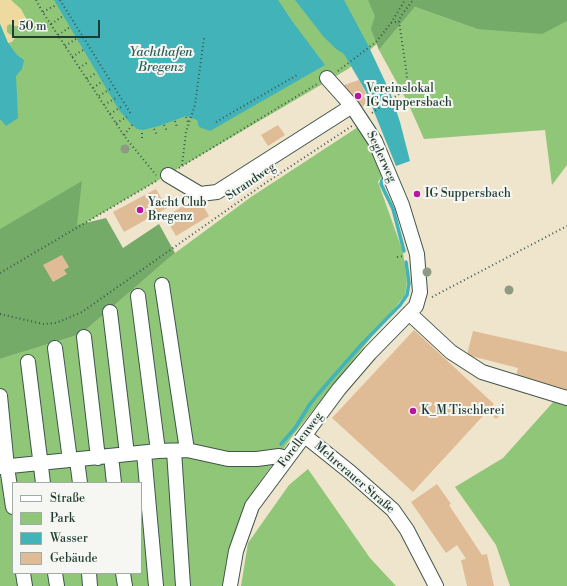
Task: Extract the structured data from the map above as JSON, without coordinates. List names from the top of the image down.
{
  "streets": {
    "street": ["Seglerweg", "Forellenweg", "Mehrerauer Straße"],
    "path": ["Strandweg"]
  },
  "crossings": [
    ["Seglerweg", "Strandweg"],
    ["Seglerweg", "Forellenweg"],
    ["Forellenweg", "Mehrerauer Straße"]
  ],
  "water": ["Yachthafen Bregenz"],
  "places": [
    "Vereinslokal IG Suppersbach",
    "IG Suppersbach",
    "Yacht Club Bregenz",
    "K_M Tischlerei"
  ],
  "legend": [
    "Straße",
    "Park",
    "Wasser",
    "Gebäude"
  ],
  "scale_bar": "50 m"
}
